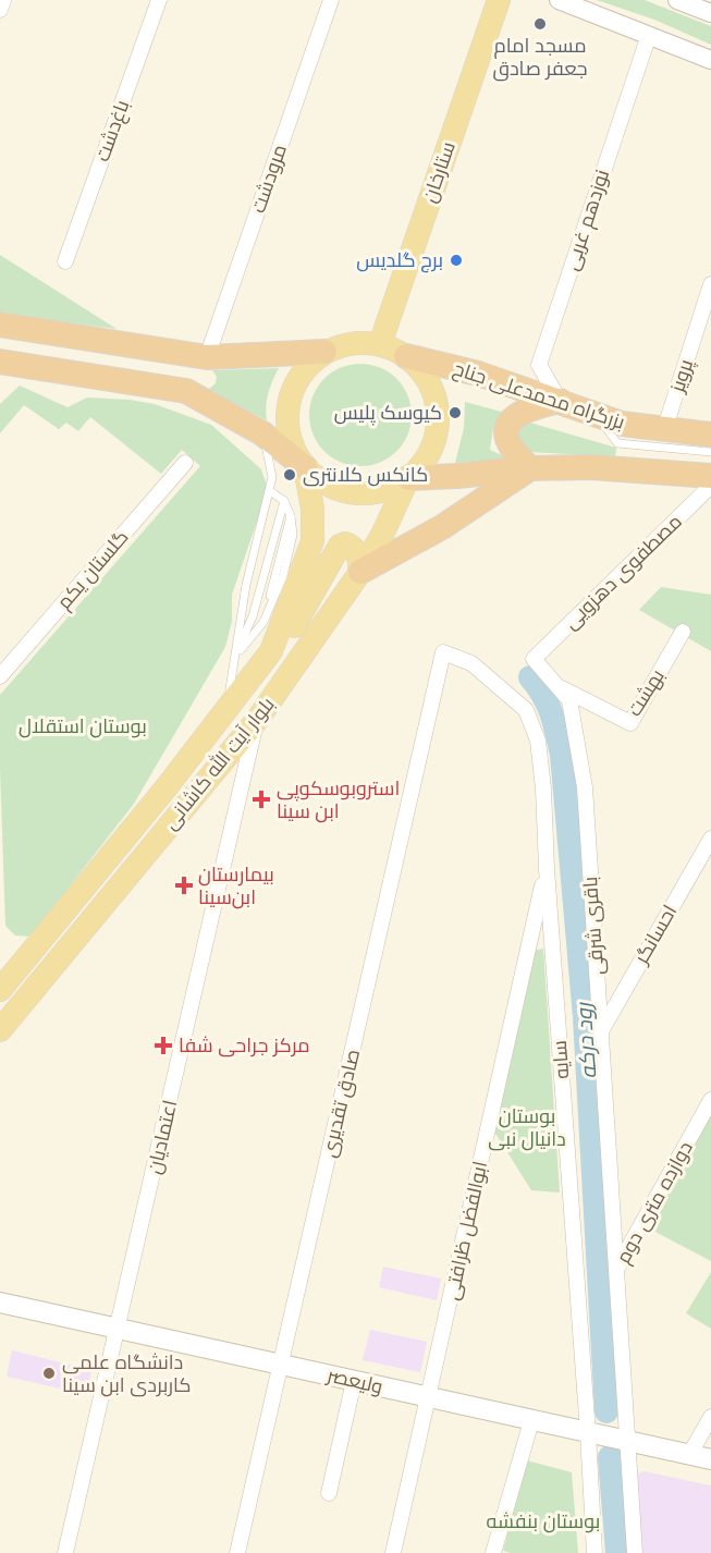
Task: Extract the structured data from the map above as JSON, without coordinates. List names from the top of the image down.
{
  "streets": {
    "highway": ["بزرگراه محمدعلی جناح"],
    "main road": ["ستارخان", "بلوار آیت الله کاشانی", "ولیعصر"],
    "street": [
      "باغ‌دشت",
      "مرودشت",
      "نوزدهم غربی",
      "پرویز",
      "گلستان یکم",
      "مصطفوی دهزویی",
      "بهشت",
      "باقری شرقی",
      "احسانگر",
      "سایه",
      "صادق تقدیری",
      "اعتمادیان",
      "دوازده متری دوم",
      "ابوالفضل ظرافتی"
    ]
  },
  "crossings": [
    ["ستارخان", "بزرگراه محمدعلی جناح"],
    ["ستارخان", "بلوار آیت الله کاشانی"],
    ["نوزدهم غربی", "بزرگراه محمدعلی جناح"],
    ["پرویز", "بزرگراه محمدعلی جناح"],
    ["بزرگراه محمدعلی جناح", "بلوار آیت الله کاشانی"],
    ["مصطفوی دهزویی", "باقری شرقی"],
    ["بهشت", "باقری شرقی"],
    ["بلوار آیت الله کاشانی", "اعتمادیان"],
    ["باقری شرقی", "احسانگر"],
    ["باقری شرقی", "دوازده متری دوم"],
    ["باقری شرقی", "ولیعصر"],
    ["سایه", "صادق تقدیری"],
    ["سایه", "ابوالفضل ظرافتی"],
    ["سایه", "ولیعصر"],
    ["صادق تقدیری", "ولیعصر"],
    ["اعتمادیان", "ولیعصر"],
    ["ابوالفضل ظرافتی", "ولیعصر"]
  ],
  "water": ["رود درکه"],
  "parks": ["بوستان استقلال", "بوستان دانیال نبی", "بوستان بنفشه"],
  "places": {
    "other": [
      "مسجد امام جعفر صادق",
      "برج گلدیس",
      "کیوسک پلیس",
      "کانکس کلانتری",
      "دانشگاه علمی کاربردی ابن سینا"
    ],
    "health": ["استروبوسکوپی ابن سینا", "بیمارستان ابن‌سینا", "مرکز جراحی شفا"]
  }
}
